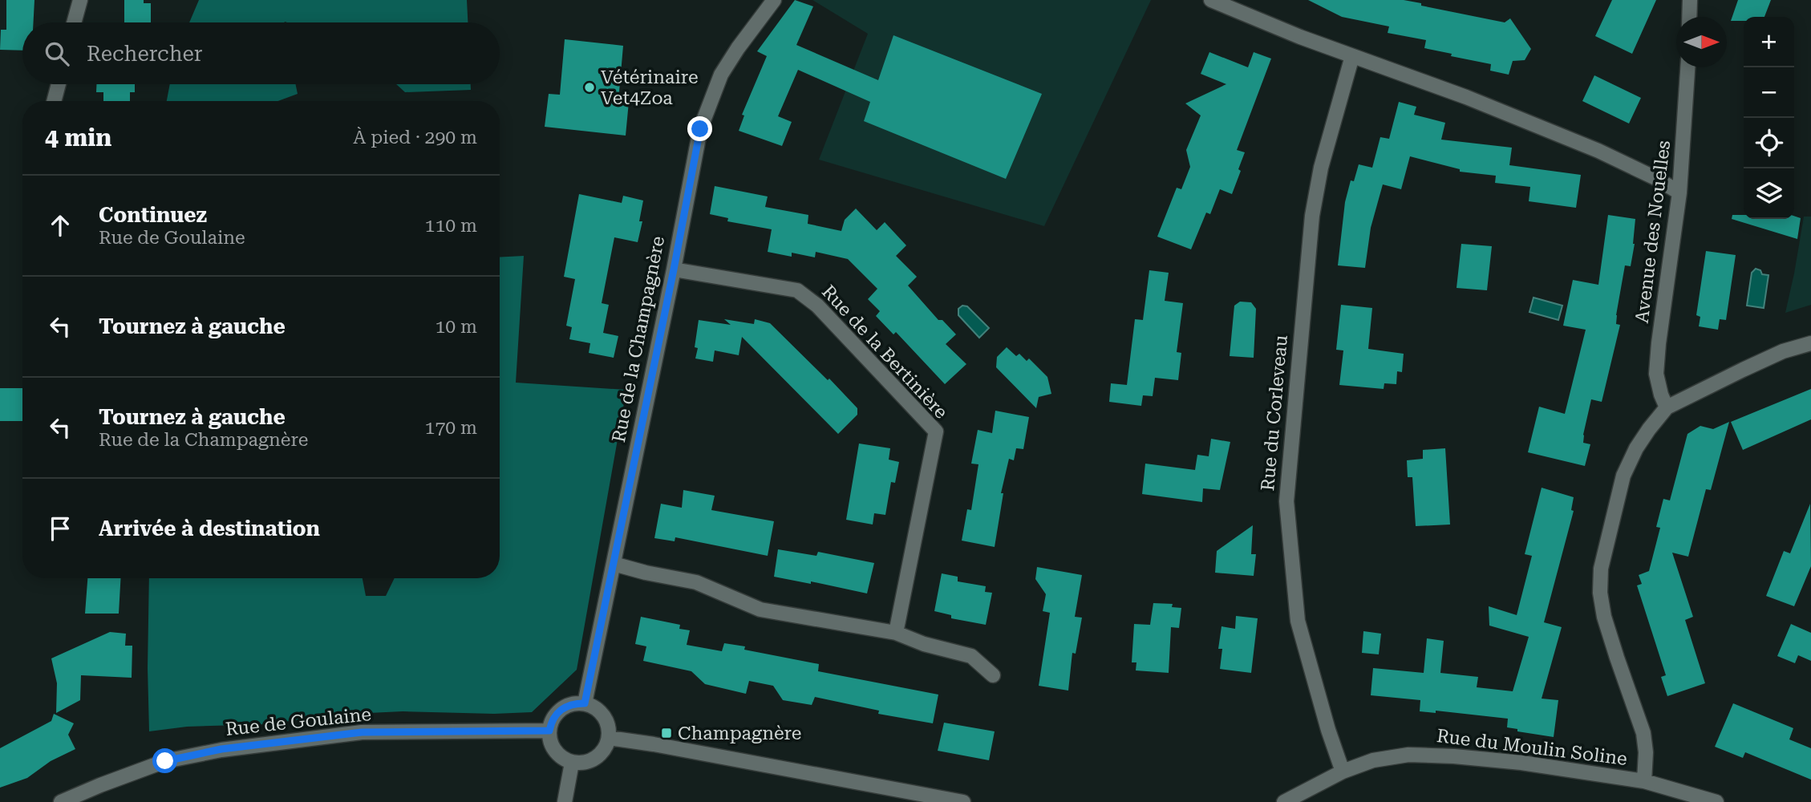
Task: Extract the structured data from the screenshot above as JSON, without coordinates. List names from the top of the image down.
{
  "streets": {
    "street": [
      "Avenue des Nouelles",
      "Rue de la Champagnère",
      "Rue de la Bertinière",
      "Rue du Corleveau",
      "Rue de Goulaine",
      "Rue du Moulin Soline"
    ]
  },
  "crossings": [
    ["Rue de la Champagnère", "Rue de la Bertinière"],
    ["Rue de la Champagnère", "Rue de Goulaine"],
    ["Rue du Corleveau", "Rue du Moulin Soline"]
  ],
  "places": {
    "other": ["Vétérinaire Vet4Zoa"],
    "transit": ["Champagnère"]
  },
  "north": "right",
  "page": {
    "map_buttons": ["+", "−"],
    "search": "Rechercher",
    "heading": ["4 min", "À pied · 290 m"],
    "list": [
      ["Continuez", "Rue de Goulaine", "110 m"],
      ["Tournez à gauche", "10 m"],
      ["Tournez à gauche", "Rue de la Champagnère", "170 m"],
      "Arrivée à destination"
    ]
  }
}
